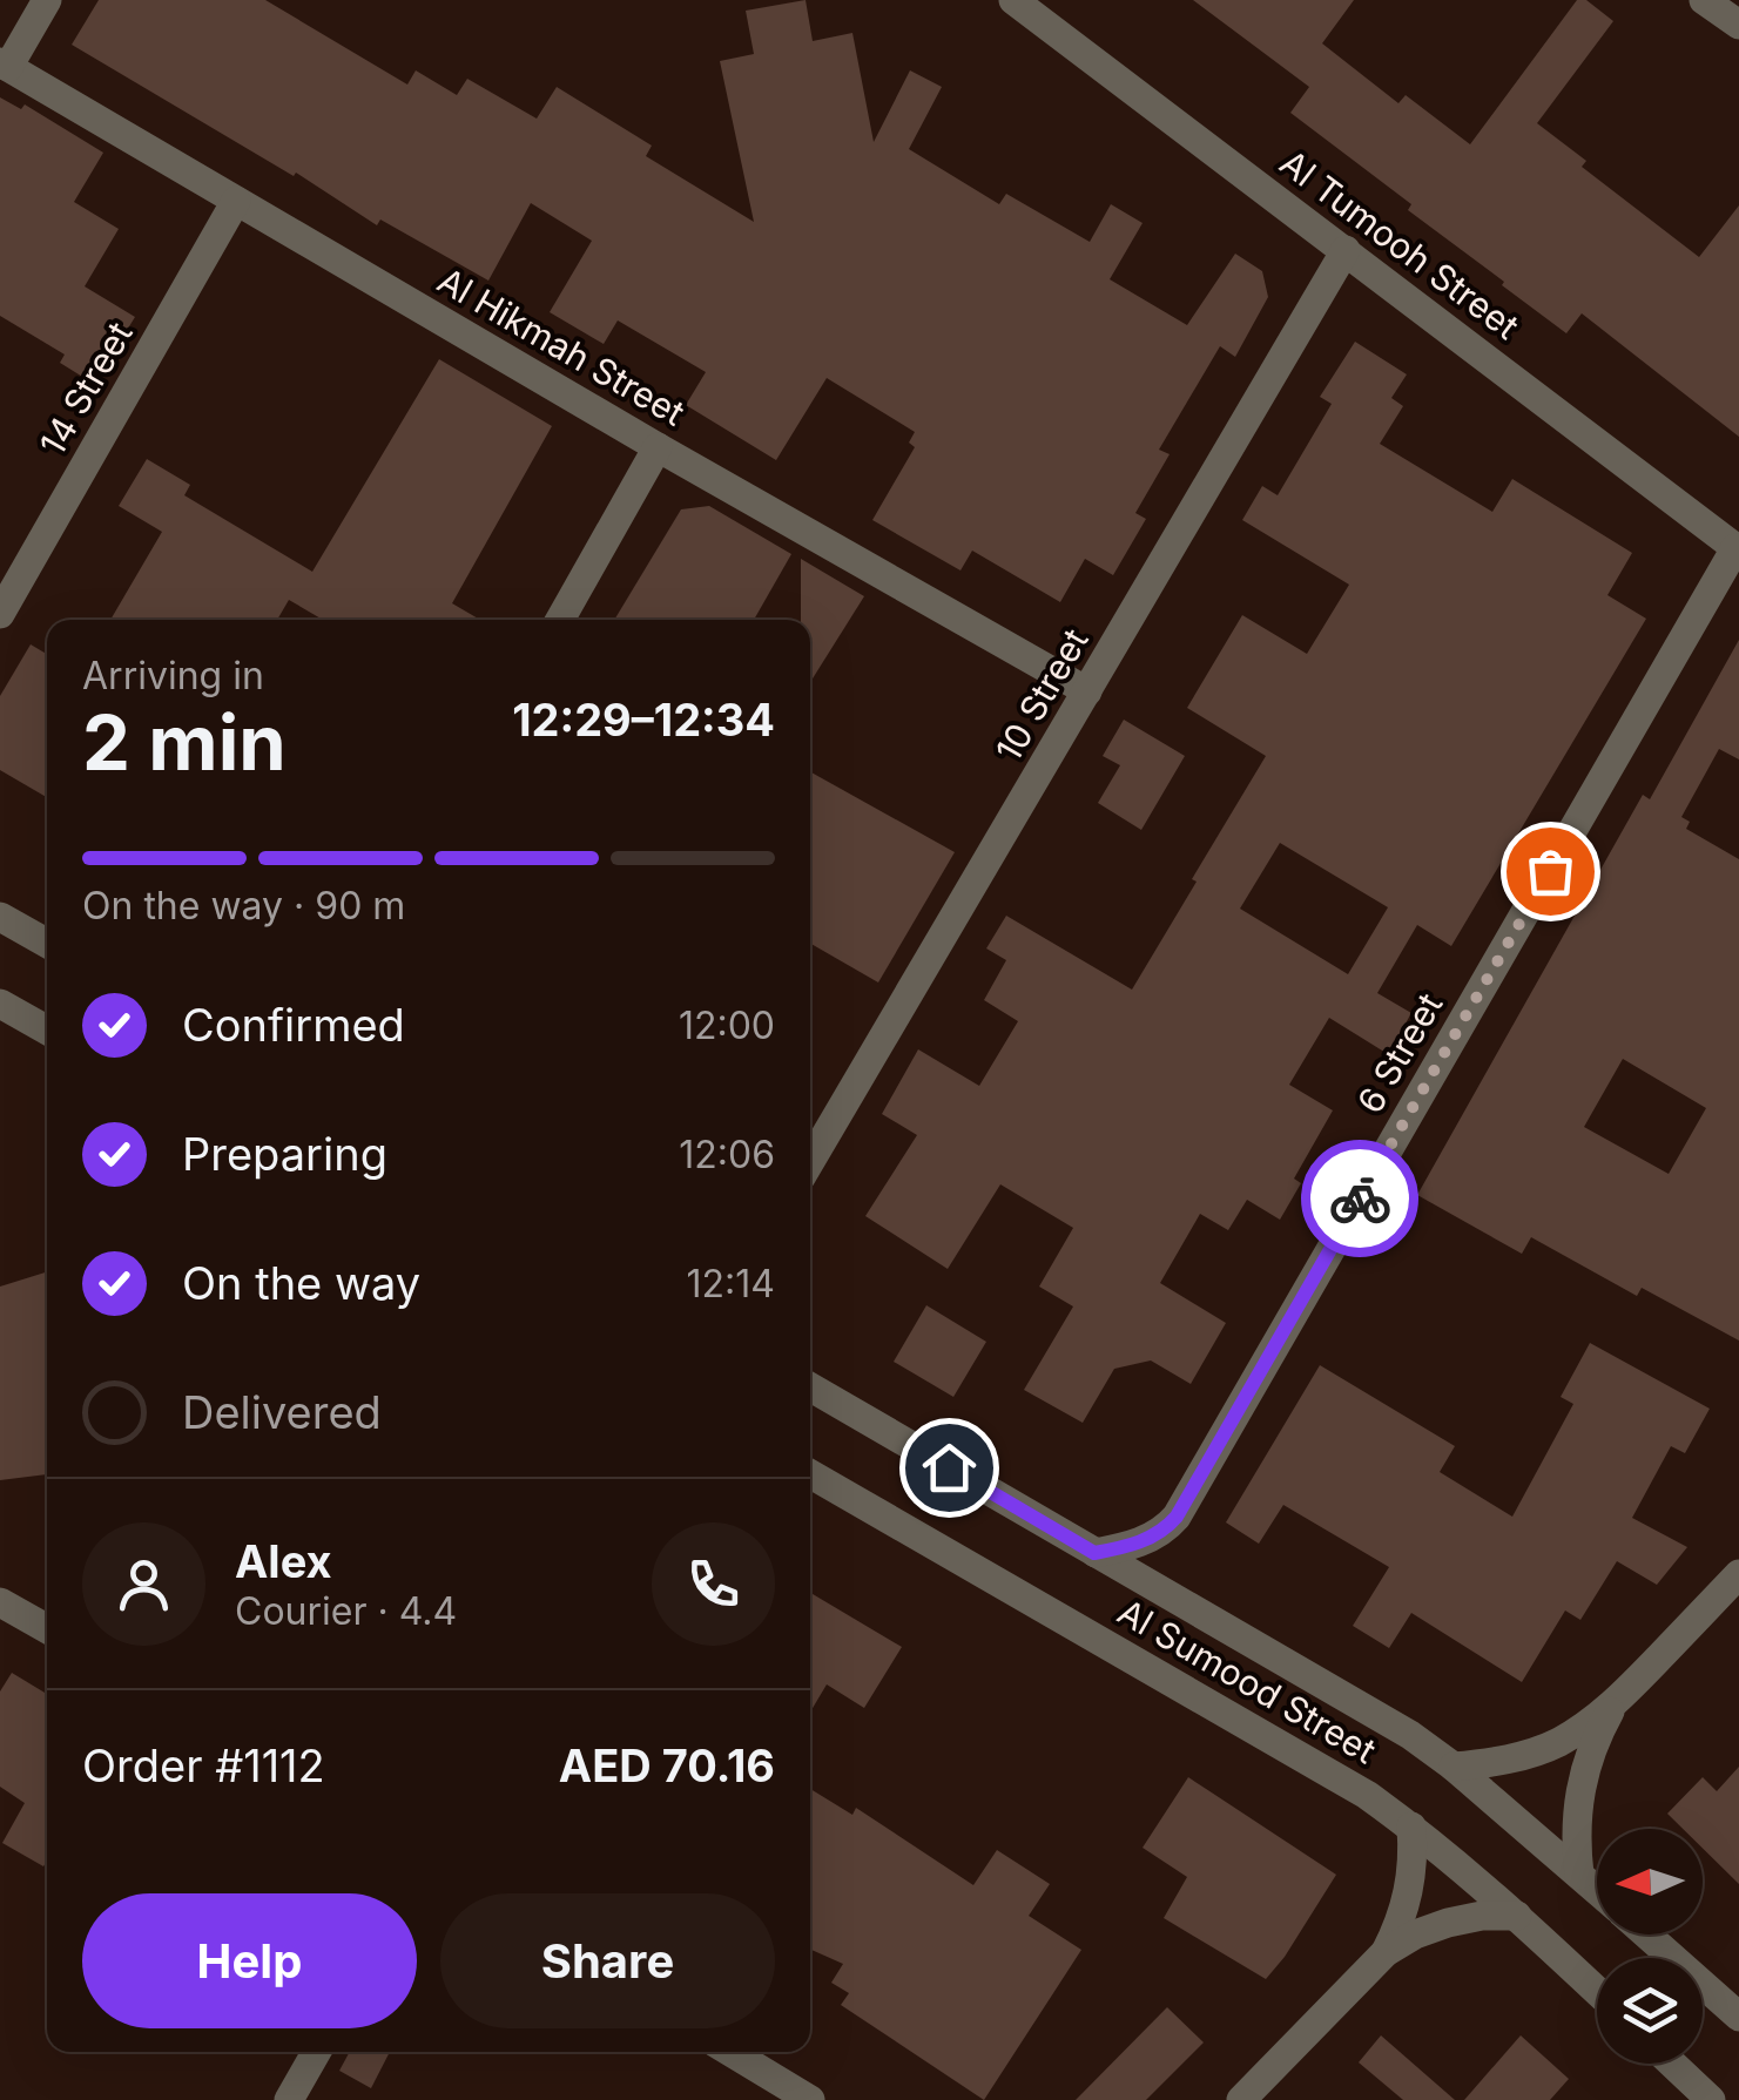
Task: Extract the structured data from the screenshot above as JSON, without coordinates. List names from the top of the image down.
{
  "streets": {
    "street": [
      "Al Tumooh Street",
      "Al Hikmah Street",
      "14 Street",
      "10 Street",
      "6 Street",
      "Al Sumood Street"
    ]
  },
  "crossings": [
    ["Al Tumooh Street", "10 Street"],
    ["Al Tumooh Street", "6 Street"],
    ["Al Hikmah Street", "14 Street"],
    ["Al Hikmah Street", "10 Street"],
    ["6 Street", "Al Sumood Street"]
  ],
  "north": "left",
  "page": {
    "heading": ["2 min", "Arriving in", "12:29–12:34"],
    "panel": [
      "Alex",
      "Courier · 4.4",
      "Order #1112",
      "AED 70.16"
    ],
    "bar": "On the way · 90 m",
    "list": [
      ["Confirmed", "12:00"],
      ["Preparing", "12:06"],
      ["On the way", "12:14"],
      "Delivered"
    ],
    "buttons": ["Help", "Share"]
  }
}
